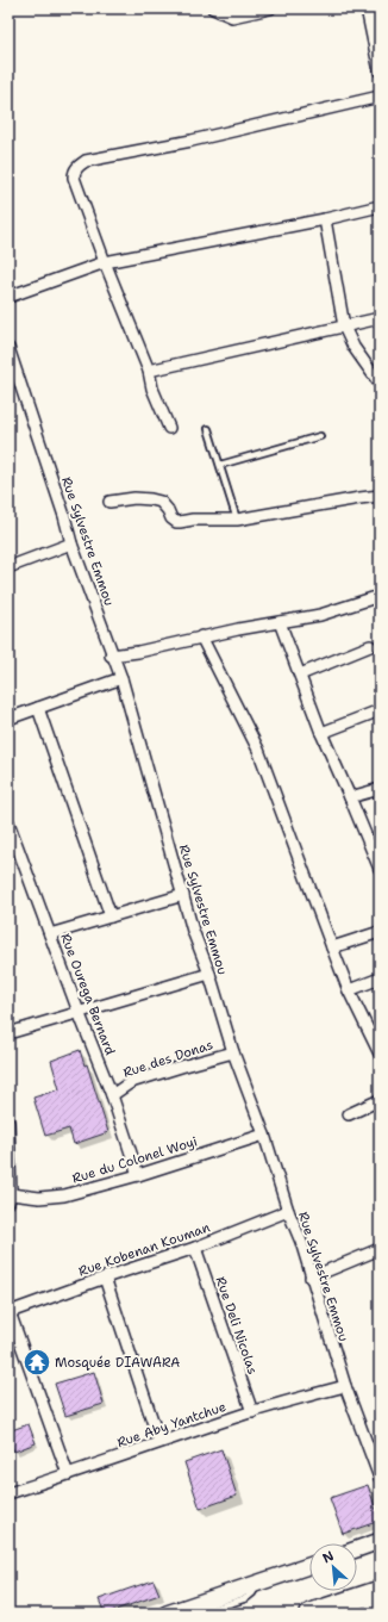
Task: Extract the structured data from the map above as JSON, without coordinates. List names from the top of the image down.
{
  "streets": {
    "street": [
      "Rue Sylvestre Emmou",
      "Rue Ourega Bernard",
      "Rue des Donas",
      "Rue du Colonel Woyi",
      "Rue Kobenan Kouman",
      "Rue Deli Nicolas",
      "Rue Aby Yantchue"
    ]
  },
  "crossings": [
    ["Rue Sylvestre Emmou", "Rue des Donas"],
    ["Rue Sylvestre Emmou", "Rue du Colonel Woyi"],
    ["Rue Sylvestre Emmou", "Rue Kobenan Kouman"],
    ["Rue Sylvestre Emmou", "Rue Aby Yantchue"],
    ["Rue Ourega Bernard", "Rue des Donas"],
    ["Rue Ourega Bernard", "Rue du Colonel Woyi"],
    ["Rue Kobenan Kouman", "Rue Deli Nicolas"],
    ["Rue Deli Nicolas", "Rue Aby Yantchue"]
  ],
  "places": {
    "temple": ["Mosquée DIAWARA"]
  },
  "north": "top left"
}
